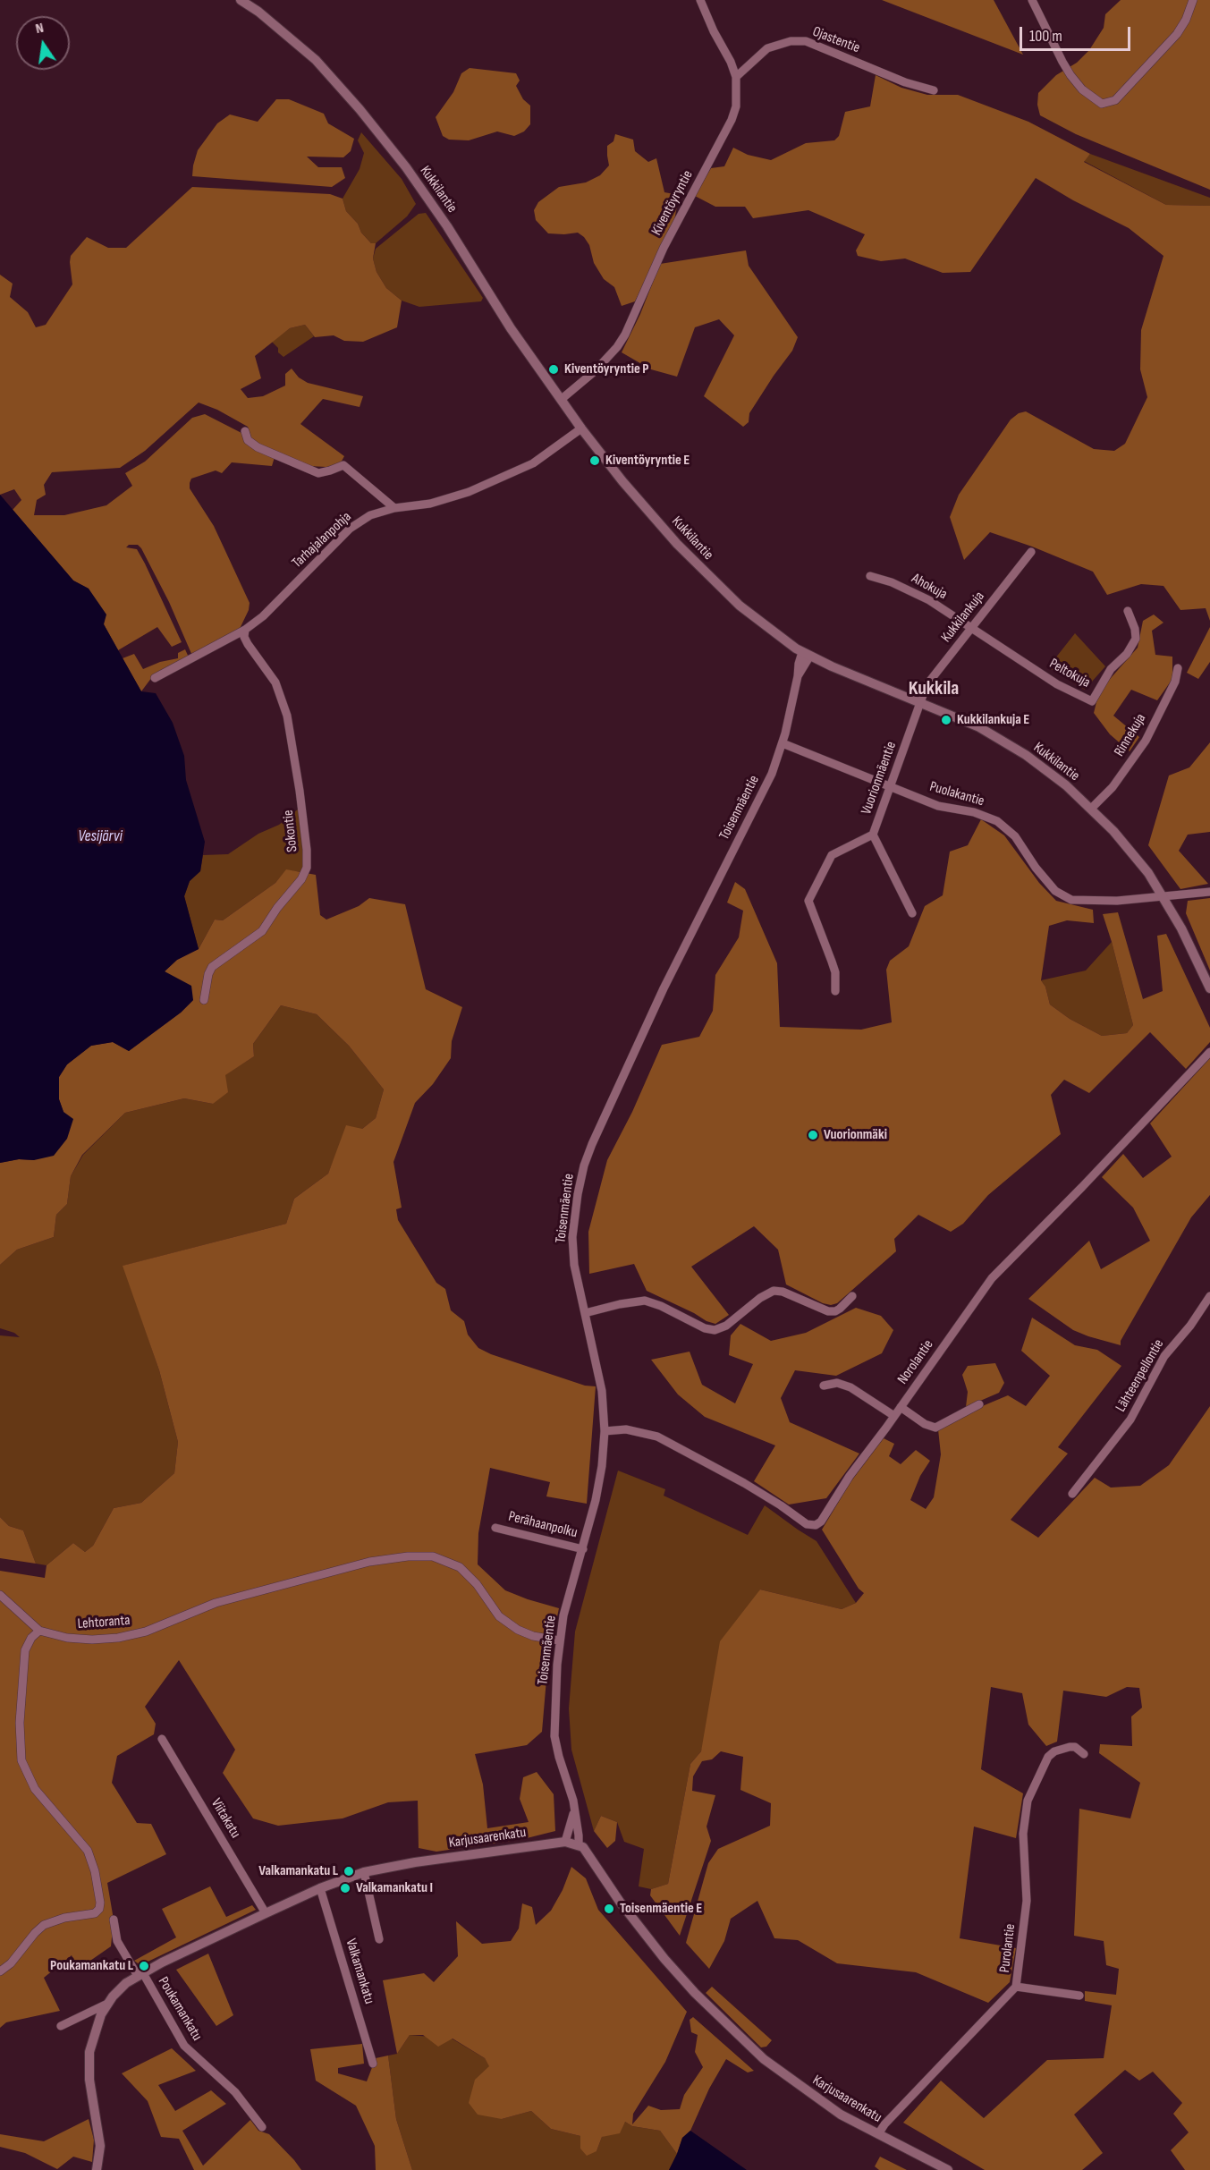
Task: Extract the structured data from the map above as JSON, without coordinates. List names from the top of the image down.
{
  "streets": {
    "street": [
      "Ojastentie",
      "Kukkilantie",
      "Kiventöyryntie",
      "Tarhajalanpohja",
      "Ahokuja",
      "Kukkilankuja",
      "Peltokuja",
      "Rinnekuja",
      "Vuorionmäentie",
      "Puolakantie",
      "Toisenmäentie",
      "Sokontie",
      "Norolantie",
      "Lähteenpellontie",
      "Perähaanpolku",
      "Lehtoranta",
      "Viitakatu",
      "Karjusaarenkatu",
      "Purolantie",
      "Valkamankatu",
      "Poukamankatu"
    ]
  },
  "crossings": [
    ["Ojastentie", "Kiventöyryntie"],
    ["Kukkilantie", "Kiventöyryntie"],
    ["Kukkilantie", "Tarhajalanpohja"],
    ["Kukkilantie", "Kukkilankuja"],
    ["Kukkilantie", "Rinnekuja"],
    ["Kukkilantie", "Vuorionmäentie"],
    ["Kukkilantie", "Puolakantie"],
    ["Kukkilantie", "Toisenmäentie"],
    ["Tarhajalanpohja", "Sokontie"],
    ["Ahokuja", "Kukkilankuja"],
    ["Ahokuja", "Peltokuja"],
    ["Kukkilankuja", "Peltokuja"],
    ["Kukkilankuja", "Vuorionmäentie"],
    ["Vuorionmäentie", "Puolakantie"],
    ["Puolakantie", "Toisenmäentie"],
    ["Toisenmäentie", "Norolantie"],
    ["Toisenmäentie", "Perähaanpolku"],
    ["Toisenmäentie", "Lehtoranta"],
    ["Toisenmäentie", "Karjusaarenkatu"],
    ["Viitakatu", "Karjusaarenkatu"],
    ["Karjusaarenkatu", "Purolantie"],
    ["Karjusaarenkatu", "Valkamankatu"],
    ["Karjusaarenkatu", "Poukamankatu"]
  ],
  "districts": ["Kukkila"],
  "water": ["Vesijärvi"],
  "places": [
    "Kiventöyryntie P",
    "Kiventöyryntie E",
    "Kukkilankuja E",
    "Vuorionmäki",
    "Valkamankatu L",
    "Valkamankatu I",
    "Toisenmäentie E",
    "Poukamankatu L"
  ],
  "scale_bar": "100 m",
  "north": "top"
}
